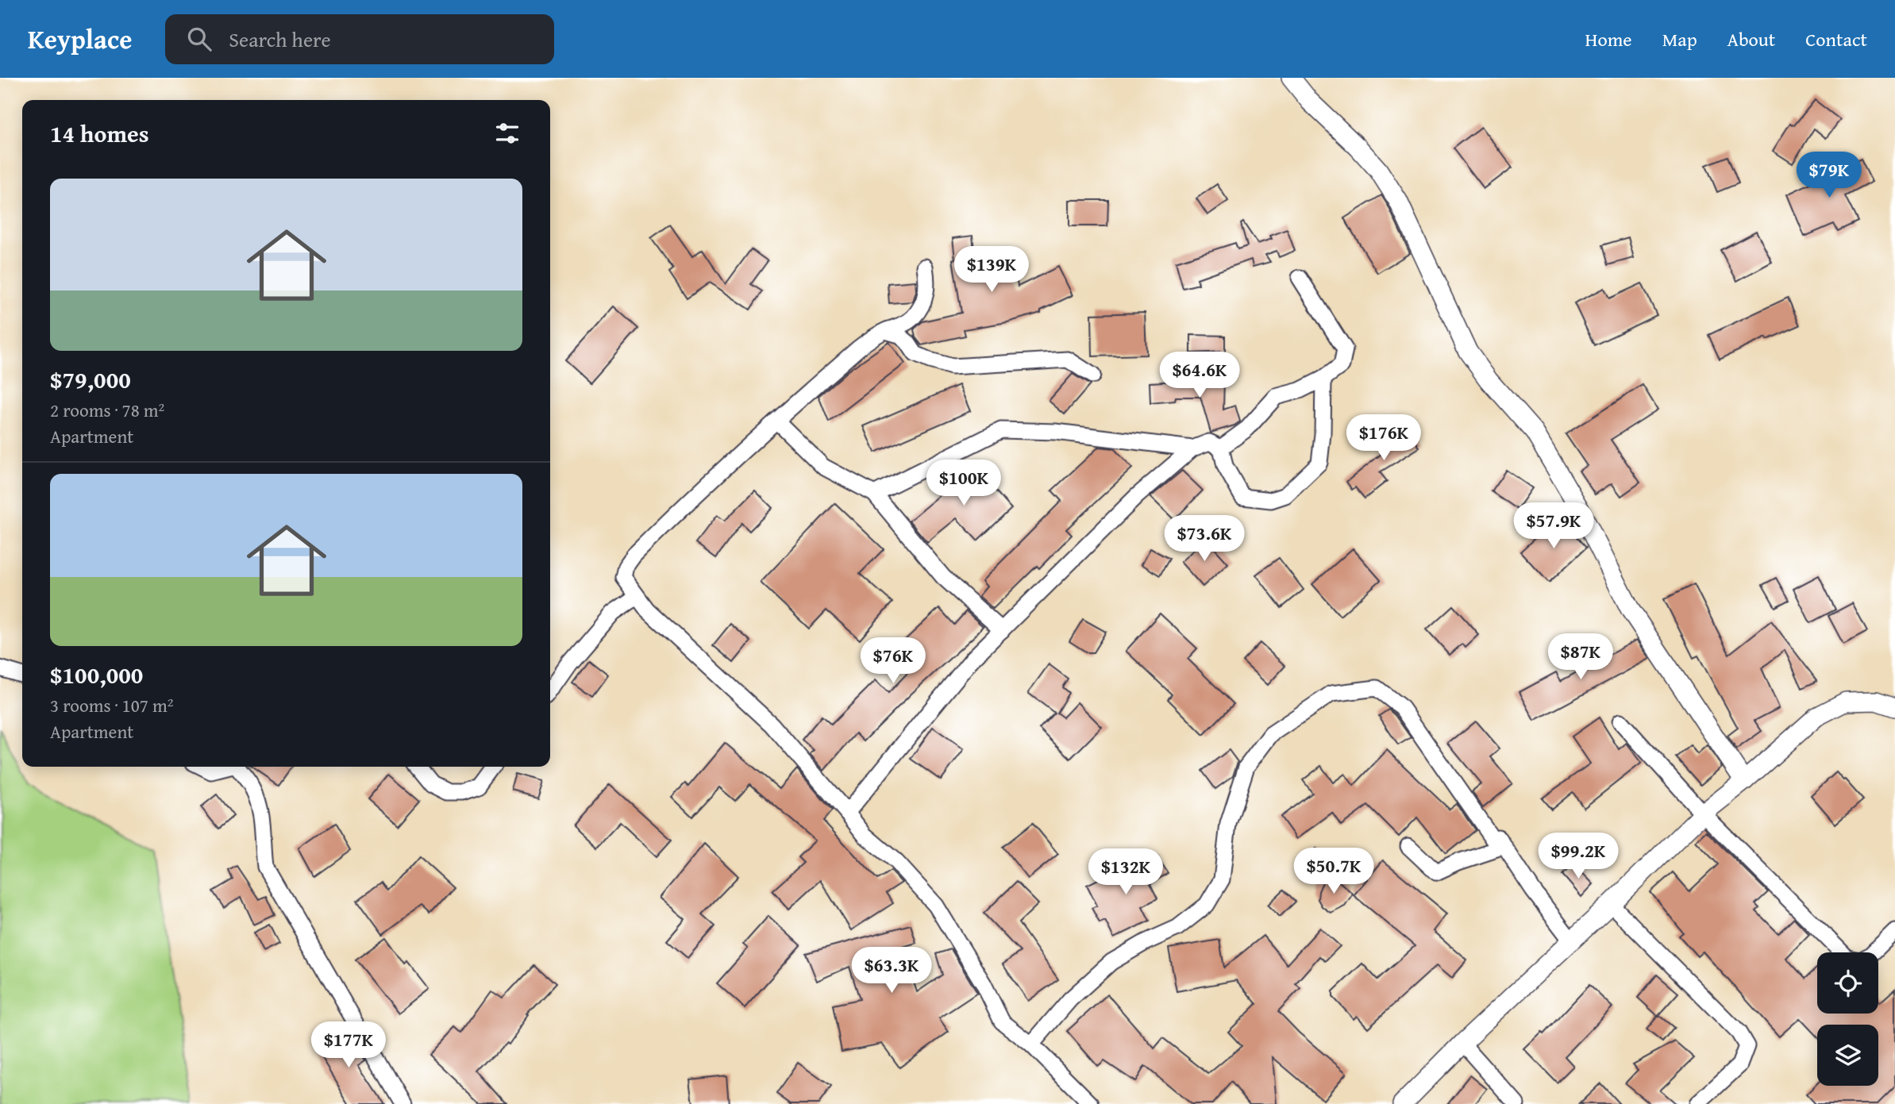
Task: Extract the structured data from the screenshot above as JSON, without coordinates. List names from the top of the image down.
{
  "page": {
    "header": "Keyplace",
    "search": "Search here",
    "nav": [
      "Home",
      "Map",
      "About",
      "Contact"
    ],
    "heading": "14 homes",
    "price": [
      "$79K",
      "$139K",
      "$64.6K",
      "$176K",
      "$100K",
      "$57.9K",
      "$73.6K",
      "$87K",
      "$76K",
      "$99.2K",
      "$50.7K",
      "$132K",
      "$63.3K",
      "$177K"
    ],
    "list": [
      {
        "name": "$79,000",
        "note": "2 rooms · 78 m² · Apartment"
      },
      {
        "name": "$100,000",
        "note": "3 rooms · 107 m² · Apartment"
      }
    ]
  }
}
